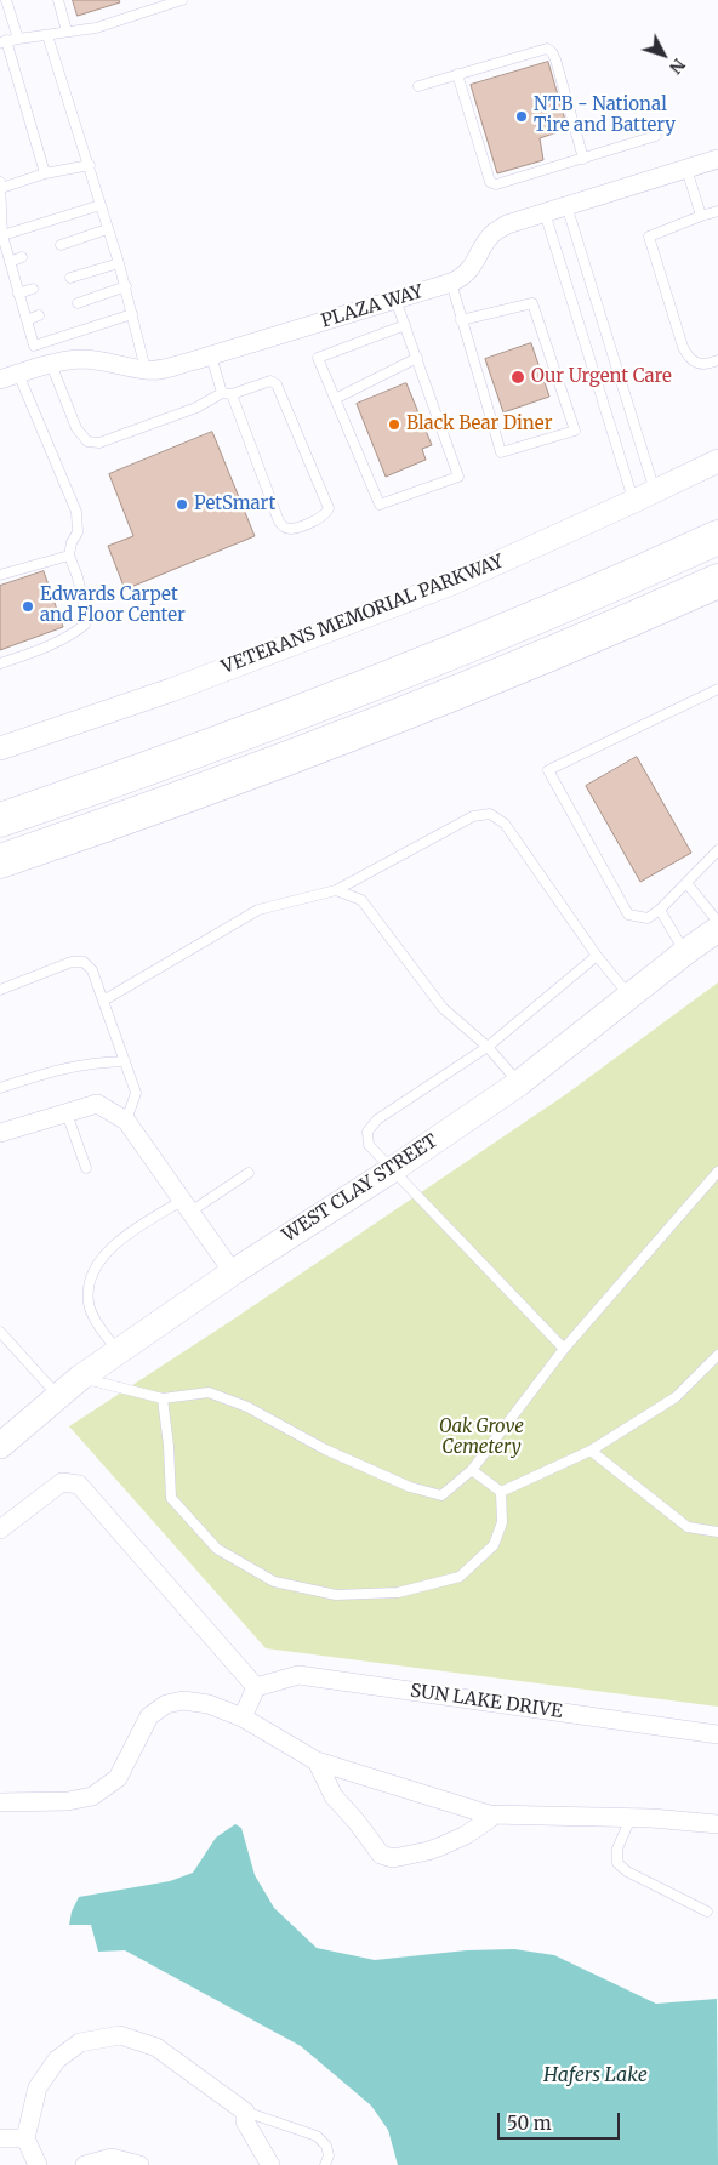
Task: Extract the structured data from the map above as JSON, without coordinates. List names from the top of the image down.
{
  "streets": {
    "main road": ["WEST CLAY STREET"],
    "street": ["PLAZA WAY", "VETERANS MEMORIAL PARKWAY", "SUN LAKE DRIVE"]
  },
  "water": ["Hafers Lake"],
  "parks": ["Oak Grove Cemetery"],
  "places": [
    "NTB - National Tire and Battery",
    "Our Urgent Care",
    "Black Bear Diner",
    "PetSmart",
    "Edwards Carpet and Floor Center"
  ],
  "scale_bar": "50 m",
  "north": "bottom right"
}
